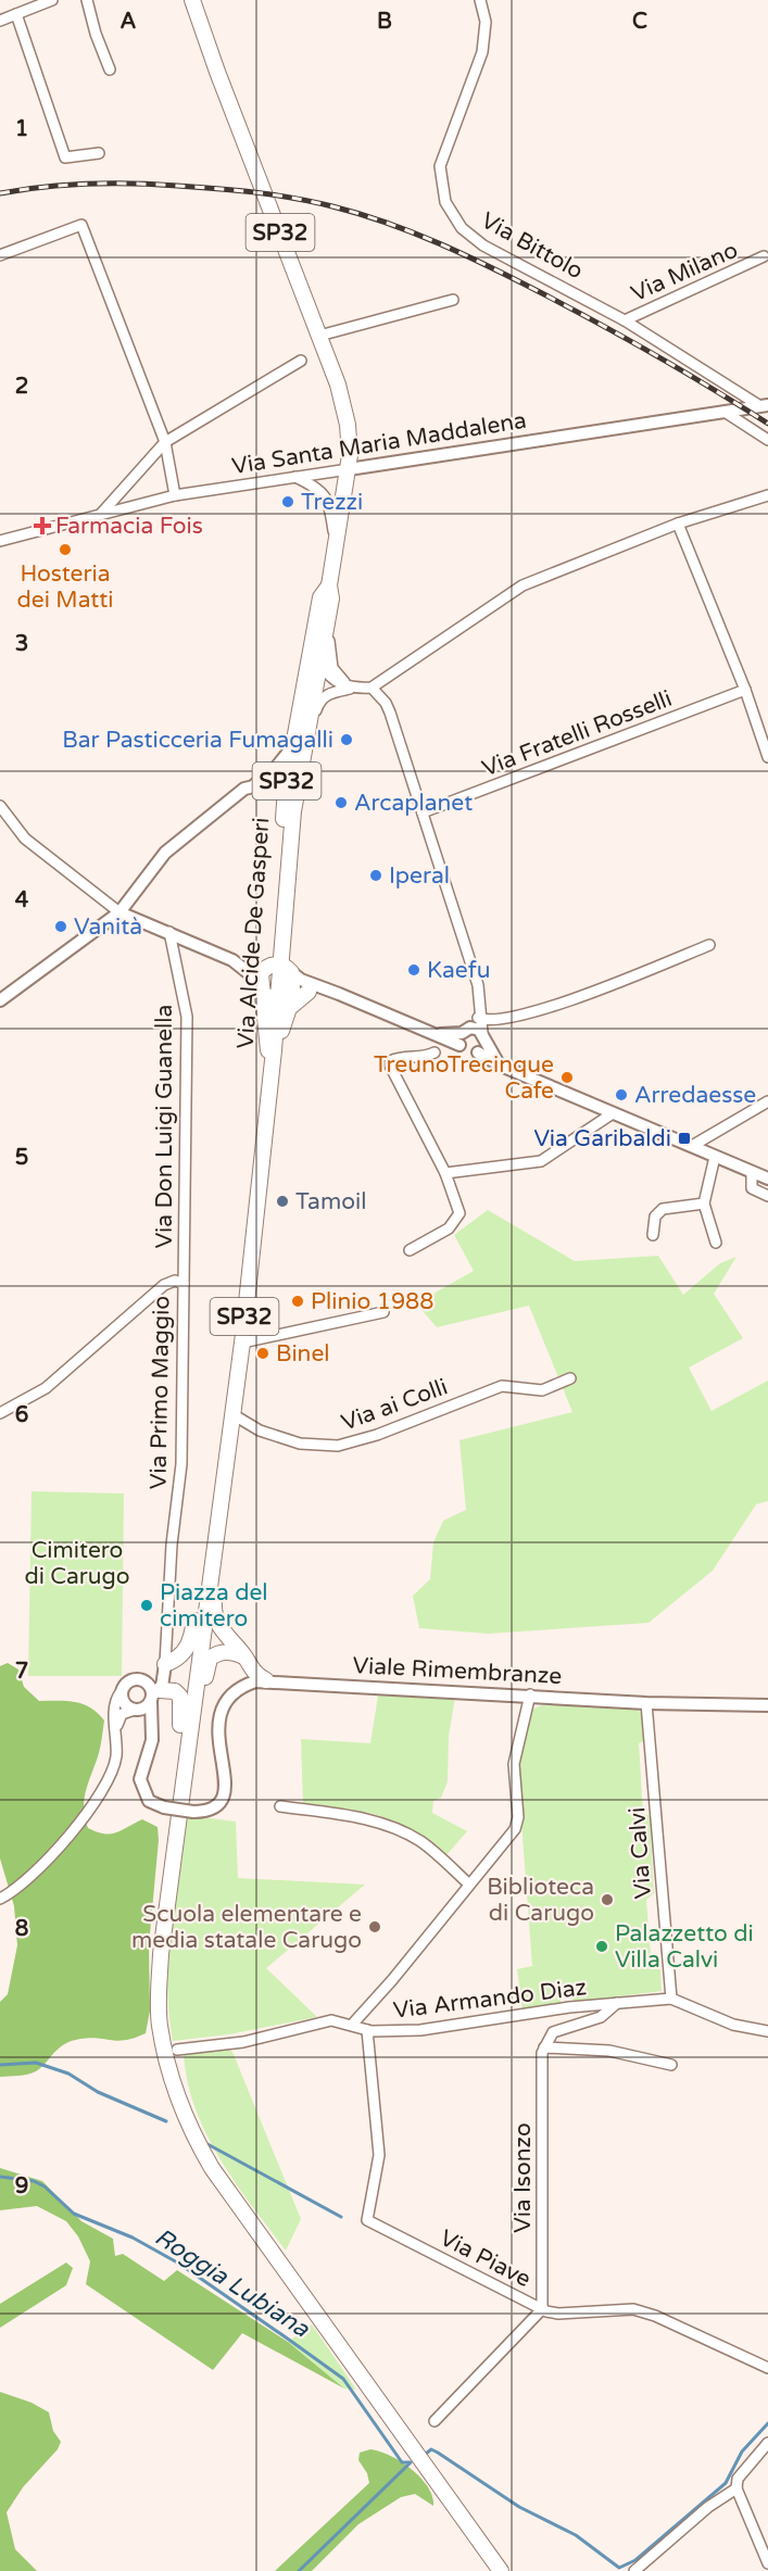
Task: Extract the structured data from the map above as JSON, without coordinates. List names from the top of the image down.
{
  "streets": {
    "main road": ["SP32", "Via Alcide De Gasperi"],
    "street": [
      "Via Bittolo",
      "Via Milano",
      "Via Santa Maria Maddalena",
      "Via Fratelli Rosselli",
      "Via Don Luigi Guanella",
      "Via Primo Maggio",
      "Via ai Colli",
      "Viale Rimembranze",
      "Via Calvi",
      "Via Armando Diaz",
      "Via Isonzo",
      "Via Piave"
    ]
  },
  "crossings": [
    ["SP32", "Via Alcide De Gasperi"],
    ["Via Bittolo", "Via Milano"],
    ["Via Milano", "Via Santa Maria Maddalena"],
    ["Via Santa Maria Maddalena", "Via Alcide De Gasperi"],
    ["Via Alcide De Gasperi", "Via ai Colli"],
    ["Via Don Luigi Guanella", "Via Primo Maggio"],
    ["Via Primo Maggio", "Viale Rimembranze"],
    ["Viale Rimembranze", "Via Calvi"],
    ["Via Calvi", "Via Armando Diaz"],
    ["Via Armando Diaz", "Via Piave"],
    ["Via Isonzo", "Via Piave"]
  ],
  "water": ["Roggia Lubiana"],
  "parks": ["Cimitero di Carugo"],
  "places": {
    "other": [
      "Trezzi",
      "Hosteria dei Matti",
      "Bar Pasticceria Fumagalli",
      "Arcaplanet",
      "Iperal",
      "Vanità",
      "Kaefu",
      "TreunoTrecinque Cafe",
      "Arredaesse",
      "Tamoil",
      "Plinio 1988",
      "Binel",
      "Piazza del cimitero",
      "Biblioteca di Carugo",
      "Scuola elementare e media statale Carugo",
      "Palazzetto di Villa Calvi"
    ],
    "health": ["Farmacia Fois"],
    "transit": ["Via Garibaldi"]
  },
  "grid": {
    "columns": ["A", "B", "C"],
    "rows": [
      "1",
      "2",
      "3",
      "4",
      "5",
      "6",
      "7",
      "8",
      "9"
    ]
  }
}
